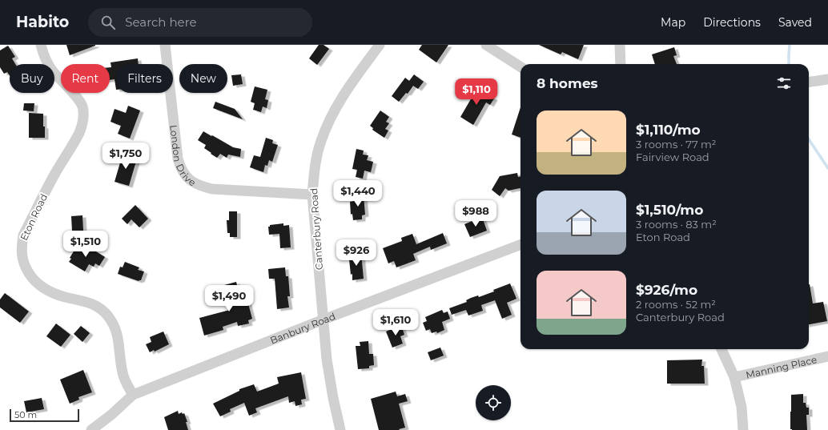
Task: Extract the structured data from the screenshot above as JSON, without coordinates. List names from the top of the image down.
{
  "streets": {
    "street": [
      "London Drive",
      "Eton Road",
      "Canterbury Road",
      "Banbury Road",
      "Manning Place"
    ]
  },
  "crossings": [
    ["London Drive", "Canterbury Road"],
    ["Eton Road", "Banbury Road"],
    ["Canterbury Road", "Banbury Road"]
  ],
  "scale_bar": "50 m",
  "page": {
    "header": "Habito",
    "search": "Search here",
    "nav": ["Map", "Directions", "Saved"],
    "chip": [
      "Buy",
      "Rent",
      "Filters",
      "New"
    ],
    "heading": "8 homes",
    "price": [
      "$1,110",
      "$1,750",
      "$1,440",
      "$988",
      "$1,510",
      "$926",
      "$1,490",
      "$1,610"
    ],
    "list": [
      {
        "name": "$1,110/mo",
        "note": "3 rooms · 77 m² · Fairview Road"
      },
      {
        "name": "$1,510/mo",
        "note": "3 rooms · 83 m² · Eton Road"
      },
      {
        "name": "$926/mo",
        "note": "2 rooms · 52 m² · Canterbury Road"
      }
    ],
    "scale": "50 m"
  }
}
